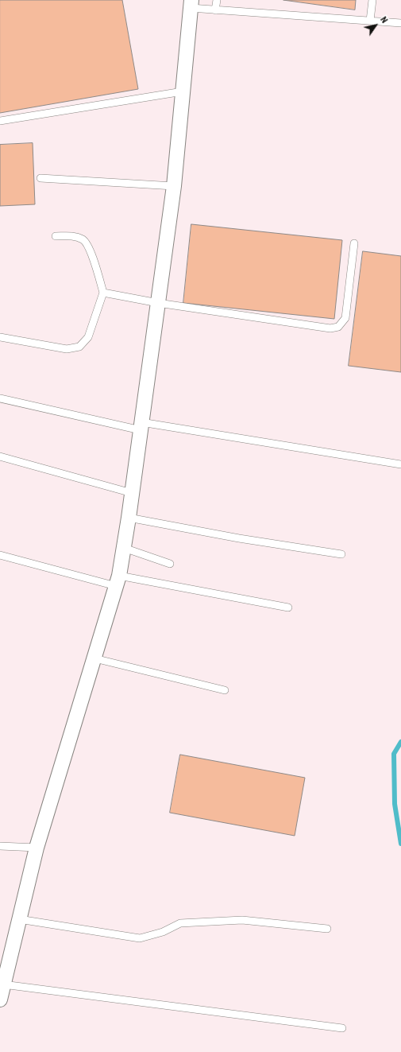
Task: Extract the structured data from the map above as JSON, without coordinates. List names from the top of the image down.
{
  "north": "top right"
}
